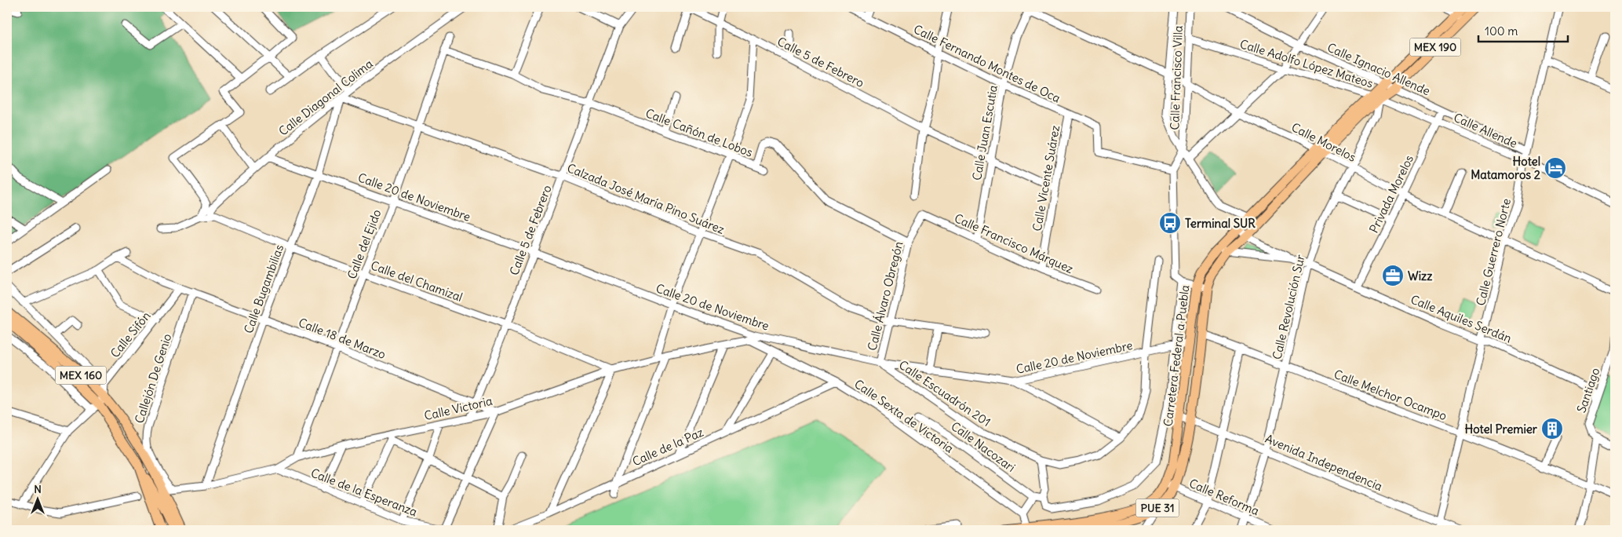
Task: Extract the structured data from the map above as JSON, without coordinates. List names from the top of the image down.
{
  "streets": {
    "main road": [
      "MEX 190",
      "Carretera Federal a Puebla",
      "MEX 160",
      "PUE 31"
    ],
    "street": [
      "Calle 5 de Febrero",
      "Calle Fernando Montes de Oca",
      "Calle Adolfo López Mateos",
      "Calle Ignacio Allende",
      "Calle Francisco Villa",
      "Calle Diagonal Colima",
      "Calle Allende",
      "Calle Cañón de Lobos",
      "Calle Juan Escutia",
      "Calle Morelos",
      "Calle Vicente Suárez",
      "Privada Morelos",
      "Calle 20 de Noviembre",
      "Calzada José María Pino Suárez",
      "Calle Francisco Márquez",
      "Calle del Ejido",
      "Calle Guerrero Norte",
      "Calle del Chamizal",
      "Calle Bugambilias",
      "Calle Álvaro Obregón",
      "Calle Revolución Sur",
      "Calle Aquiles Serdán",
      "Calle Sifón",
      "Calle 18 de Marzo",
      "Callejón De Genio",
      "Santiago",
      "Calle Escuadrón 201",
      "Calle Melchor Ocampo",
      "Calle Victoria",
      "Calle Sexta de Victoria",
      "Calle de la Paz",
      "Calle Nacozari",
      "Avenida Independencia",
      "Calle de la Esperanza",
      "Calle Reforma"
    ]
  },
  "crossings": [
    ["MEX 190", "Calle Ignacio Allende"],
    ["MEX 190", "Carretera Federal a Puebla"],
    ["Calle 5 de Febrero", "Calle Cañón de Lobos"],
    ["Calle 5 de Febrero", "Calle 20 de Noviembre"],
    ["Calle 5 de Febrero", "Calzada José María Pino Suárez"],
    ["Calle 5 de Febrero", "Calle del Chamizal"],
    ["Calle 5 de Febrero", "Calle 18 de Marzo"],
    ["Calle 5 de Febrero", "Calle Victoria"],
    ["Calle Fernando Montes de Oca", "Calle Juan Escutia"],
    ["Calle Fernando Montes de Oca", "Calle Vicente Suárez"],
    ["Calle Adolfo López Mateos", "Calle Francisco Villa"],
    ["Calle Adolfo López Mateos", "Calle Allende"],
    ["Calle Adolfo López Mateos", "Privada Morelos"],
    ["Calle Adolfo López Mateos", "Calle Revolución Sur"],
    ["Calle Adolfo López Mateos", "Carretera Federal a Puebla"],
    ["Calle Ignacio Allende", "Privada Morelos"],
    ["Calle Ignacio Allende", "Calle Guerrero Norte"],
    ["Calle Ignacio Allende", "Carretera Federal a Puebla"],
    ["Calle Francisco Villa", "Calle Morelos"],
    ["Calle Francisco Villa", "Carretera Federal a Puebla"],
    ["Calle Diagonal Colima", "Calle 20 de Noviembre"],
    ["Calle Diagonal Colima", "Calzada José María Pino Suárez"],
    ["Calle Diagonal Colima", "Calle del Chamizal"],
    ["Calle Diagonal Colima", "Calle Bugambilias"],
    ["Calle Allende", "Privada Morelos"],
    ["Calle Allende", "Calle Guerrero Norte"],
    ["Calle Cañón de Lobos", "Calle del Ejido"],
    ["Calle Cañón de Lobos", "Calle Álvaro Obregón"],
    ["Calle Juan Escutia", "Calle Morelos"],
    ["Calle Juan Escutia", "Calle Francisco Márquez"],
    ["Calle Morelos", "Privada Morelos"],
    ["Calle Morelos", "Calle Guerrero Norte"],
    ["Calle Morelos", "Calle Revolución Sur"],
    ["Calle Morelos", "Carretera Federal a Puebla"],
    ["Calle Vicente Suárez", "Calle Francisco Márquez"],
    ["Privada Morelos", "Calle Aquiles Serdán"],
    ["Calle 20 de Noviembre", "Calle del Ejido"],
    ["Calle 20 de Noviembre", "Calle Bugambilias"],
    ["Calle 20 de Noviembre", "Calle Álvaro Obregón"],
    ["Calle 20 de Noviembre", "Carretera Federal a Puebla"],
    ["Calle 20 de Noviembre", "Calle Escuadrón 201"],
    ["Calle 20 de Noviembre", "Calle Victoria"],
    ["Calle 20 de Noviembre", "Calle Sexta de Victoria"],
    ["Calzada José María Pino Suárez", "Calle del Ejido"],
    ["Calzada José María Pino Suárez", "Calle Bugambilias"],
    ["Calzada José María Pino Suárez", "Calle Álvaro Obregón"],
    ["Calle Francisco Márquez", "Calle Álvaro Obregón"],
    ["Calle del Ejido", "Calle del Chamizal"],
    ["Calle del Ejido", "Calle 18 de Marzo"],
    ["Calle del Ejido", "Calle Victoria"],
    ["Calle Guerrero Norte", "Calle Aquiles Serdán"],
    ["Calle Guerrero Norte", "Calle Melchor Ocampo"],
    ["Calle Guerrero Norte", "Avenida Independencia"],
    ["Calle del Chamizal", "Calle Bugambilias"],
    ["Calle del Chamizal", "Calle Victoria"],
    ["Calle Bugambilias", "Calle 18 de Marzo"],
    ["Calle Bugambilias", "Calle Victoria"],
    ["Calle Álvaro Obregón", "Calle Escuadrón 201"],
    ["Calle Revolución Sur", "Calle Aquiles Serdán"],
    ["Calle Revolución Sur", "Carretera Federal a Puebla"],
    ["Calle Revolución Sur", "Calle Melchor Ocampo"],
    ["Calle Revolución Sur", "Avenida Independencia"],
    ["Calle Revolución Sur", "Calle Reforma"],
    ["Calle Aquiles Serdán", "Carretera Federal a Puebla"],
    ["Calle Aquiles Serdán", "Santiago"],
    ["Calle Sifón", "Calle 18 de Marzo"],
    ["Calle 18 de Marzo", "Callejón De Genio"],
    ["Calle 18 de Marzo", "Calle Victoria"],
    ["Carretera Federal a Puebla", "Calle Melchor Ocampo"],
    ["Carretera Federal a Puebla", "Avenida Independencia"],
    ["Carretera Federal a Puebla", "Calle Reforma"],
    ["MEX 160", "Calle Victoria"],
    ["Callejón De Genio", "Calle Victoria"],
    ["Calle Victoria", "Calle Sexta de Victoria"],
    ["Calle Victoria", "Calle de la Esperanza"],
    ["Calle Sexta de Victoria", "Calle de la Paz"]
  ],
  "places": {
    "hotel": ["Hotel Matamoros 2"],
    "bus stop": ["Terminal SUR"],
    "office": ["Wizz"],
    "building": ["Hotel Premier"]
  },
  "scale_bar": "100 m",
  "north": "top"
}
